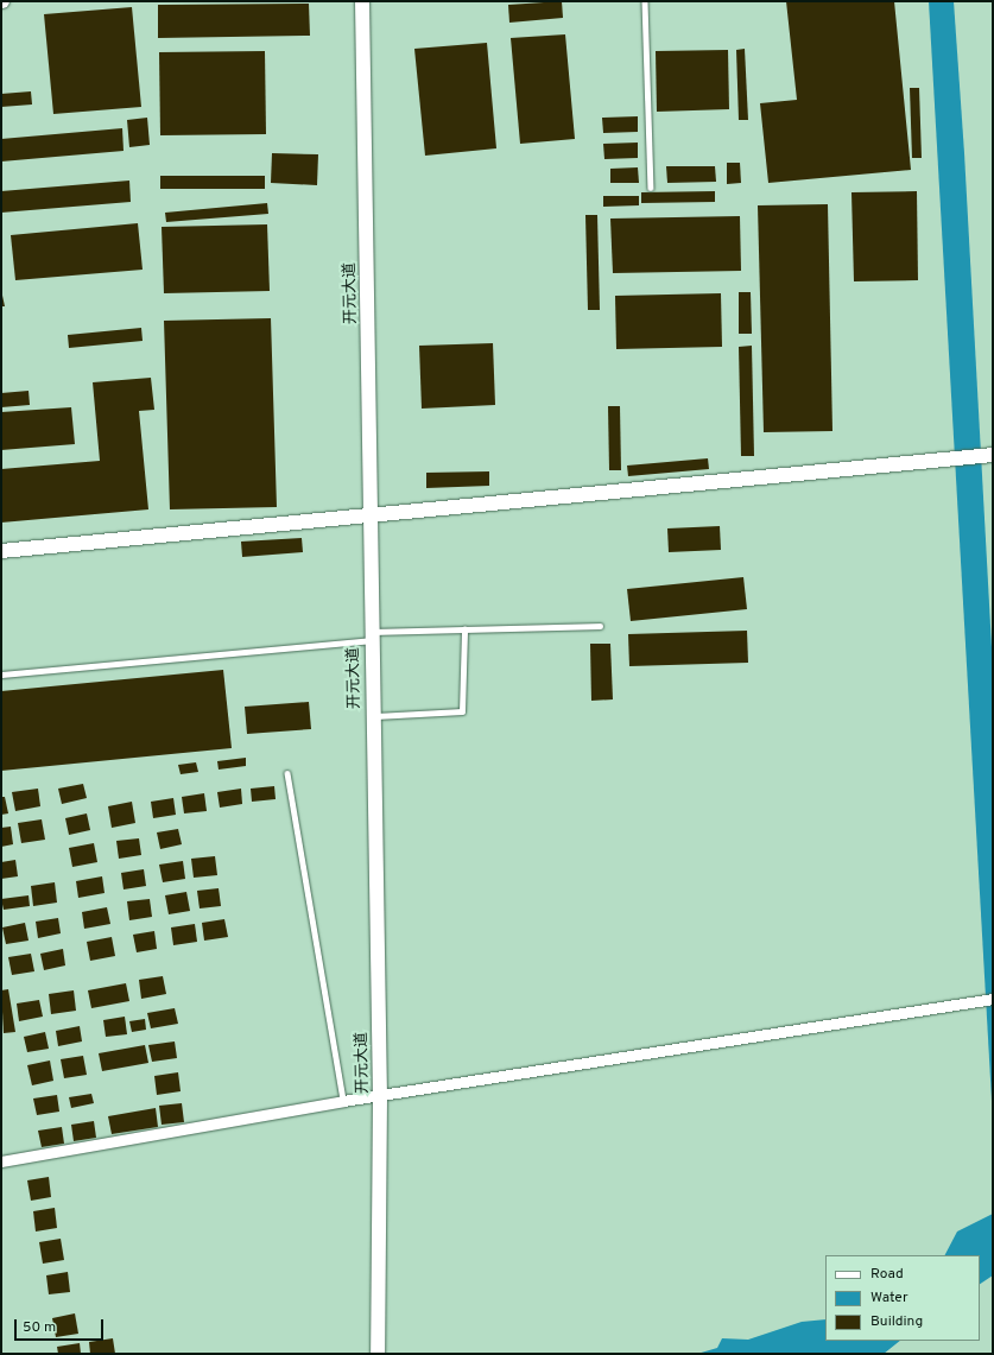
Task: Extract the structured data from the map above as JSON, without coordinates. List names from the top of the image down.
{
  "streets": {
    "street": ["开元大道"]
  },
  "legend": ["Road", "Water", "Building"],
  "scale_bar": "50 m"
}
